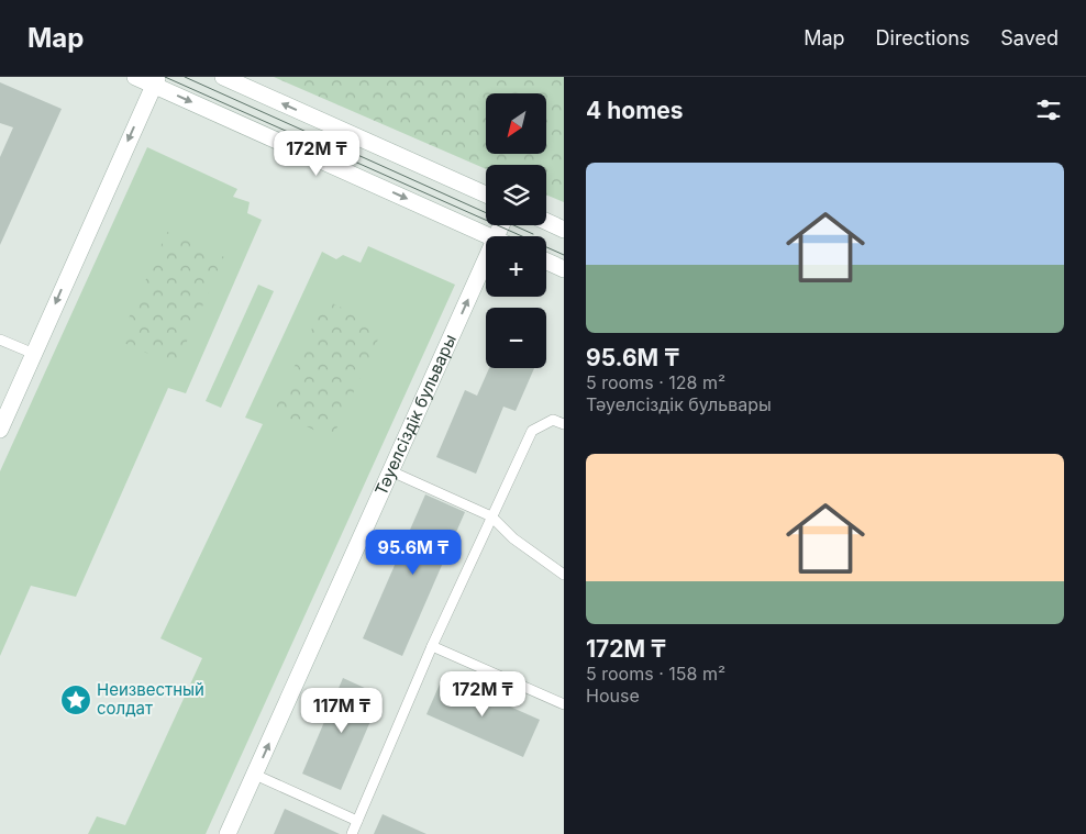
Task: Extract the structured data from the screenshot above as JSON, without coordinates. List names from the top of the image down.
{
  "streets": {
    "street": ["Тәуелсіздік бульвары"]
  },
  "one_way": ["Тәуелсіздік бульвары"],
  "places": {
    "place": ["Неизвестный солдат"]
  },
  "north": "bottom left",
  "page": {
    "header": "Map",
    "nav": ["Map", "Directions", "Saved"],
    "heading": "4 homes",
    "map_buttons": ["+", "−"],
    "price": [
      "172M ₸",
      "95.6M ₸",
      "172M ₸",
      "117M ₸"
    ],
    "list": [
      {
        "name": "95.6M ₸",
        "note": "5 rooms · 128 m² · Тәуелсіздік бульвары"
      },
      {
        "name": "172M ₸",
        "note": "5 rooms · 158 m² · House"
      }
    ]
  }
}
